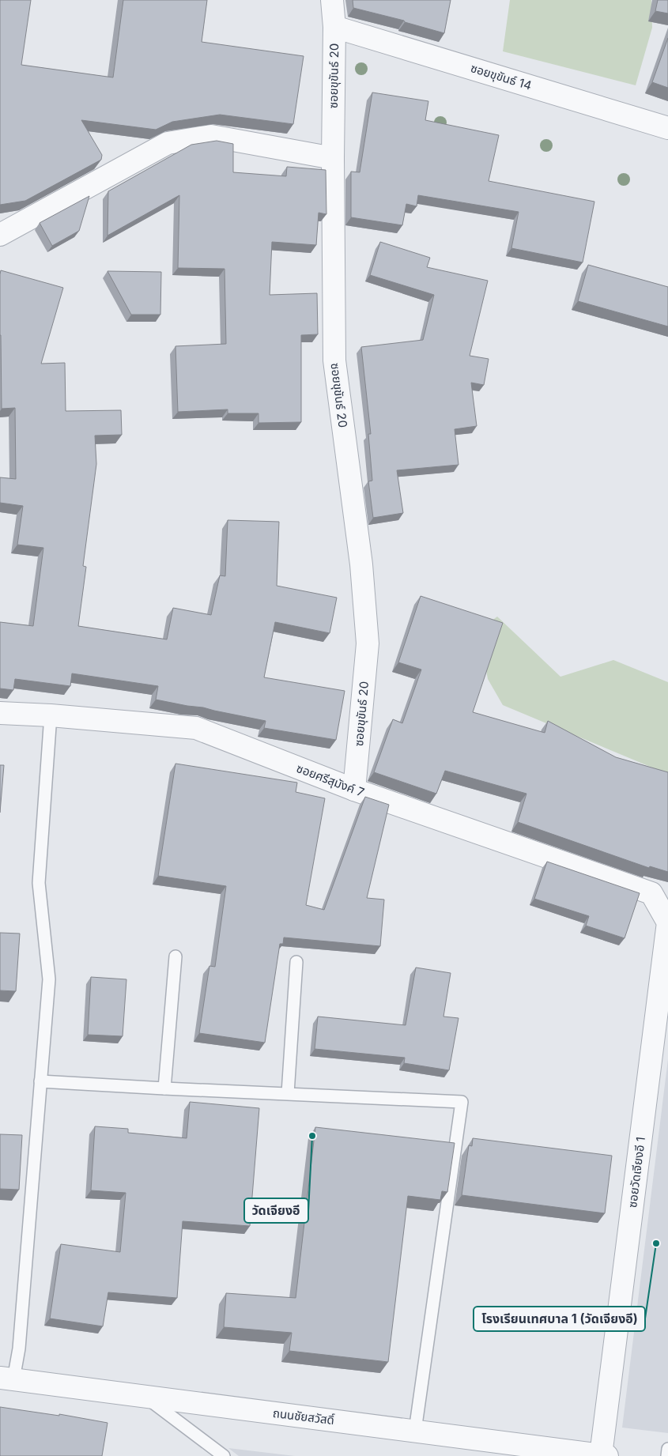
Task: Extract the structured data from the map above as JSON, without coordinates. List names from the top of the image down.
{
  "streets": {
    "street": [
      "ซอยขุขันธ์ 20",
      "ซอยขุขันธ์ 14",
      "ซอยศรีสุมังค์ 7",
      "ซอยวัดเจียงอี 1",
      "ถนนชัยสวัสดิ์"
    ]
  },
  "crossings": [
    ["ซอยขุขันธ์ 20", "ซอยขุขันธ์ 14"],
    ["ซอยขุขันธ์ 20", "ซอยศรีสุมังค์ 7"],
    ["ซอยศรีสุมังค์ 7", "ซอยวัดเจียงอี 1"],
    ["ซอยวัดเจียงอี 1", "ถนนชัยสวัสดิ์"]
  ],
  "places": ["วัดเจียงอี", "โรงเรียนเทศบาล 1 (วัดเจียงอี)"]
}
